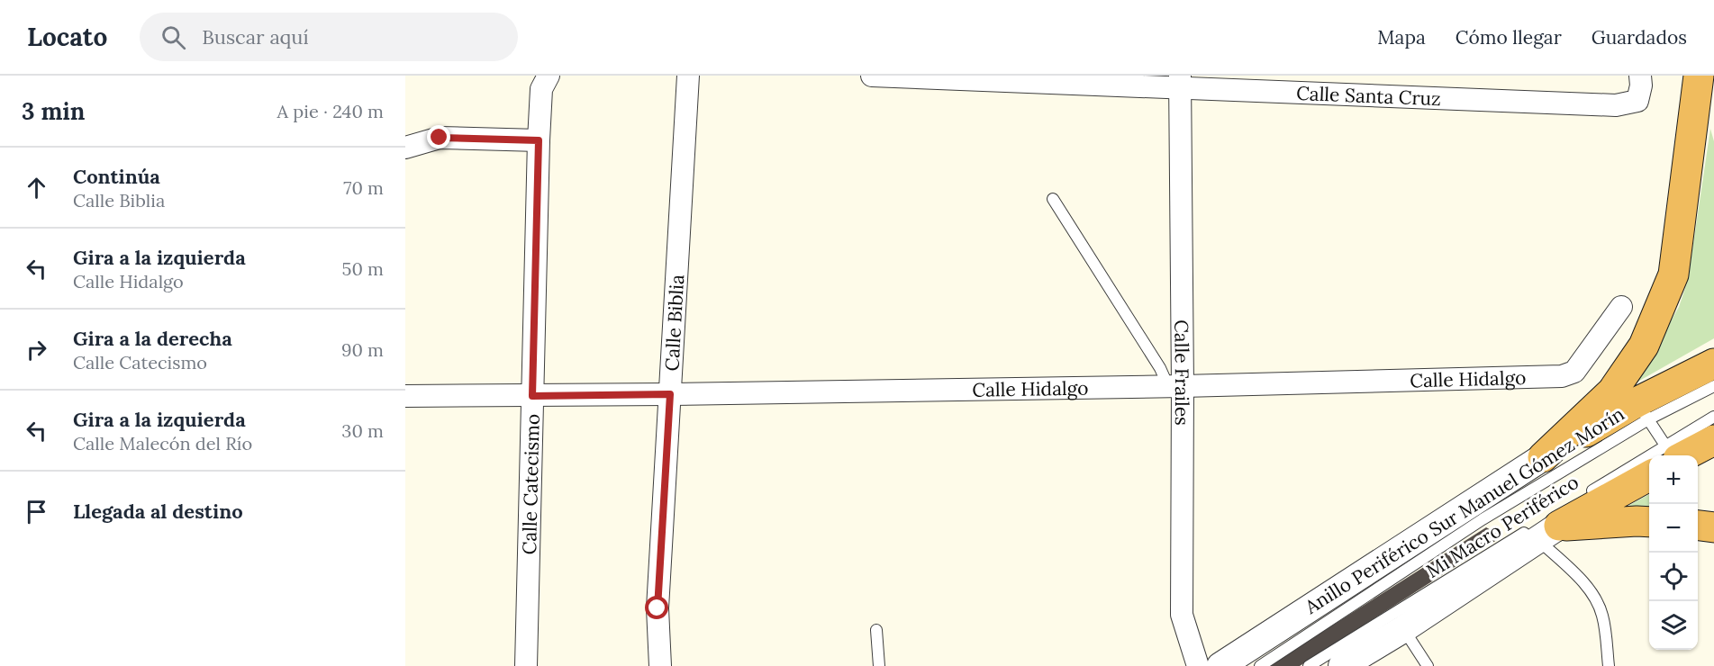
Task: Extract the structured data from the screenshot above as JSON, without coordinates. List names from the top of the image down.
{
  "streets": {
    "highway": ["Anillo Periférico Sur Manuel Gómez Morín"],
    "street": [
      "Calle Santa Cruz",
      "Calle Biblia",
      "Calle Frailes",
      "Calle Hidalgo",
      "Calle Catecismo"
    ],
    "lane": ["Mi Macro Periférico"]
  },
  "crossings": [
    ["Calle Santa Cruz", "Calle Frailes"],
    ["Calle Biblia", "Calle Hidalgo"],
    ["Calle Frailes", "Calle Hidalgo"],
    ["Calle Hidalgo", "Calle Catecismo"],
    ["Anillo Periférico Sur Manuel Gómez Morín", "Mi Macro Periférico"]
  ],
  "page": {
    "header": "Locato",
    "search": "Buscar aquí",
    "nav": ["Mapa", "Cómo llegar", "Guardados"],
    "heading": ["3 min", "A pie · 240 m"],
    "list": [
      ["Continúa", "Calle Biblia", "70 m"],
      ["Gira a la izquierda", "Calle Hidalgo", "50 m"],
      ["Gira a la derecha", "Calle Catecismo", "90 m"],
      ["Gira a la izquierda", "Calle Malecón del Río", "30 m"],
      "Llegada al destino"
    ],
    "map_buttons": ["+", "−"]
  }
}
